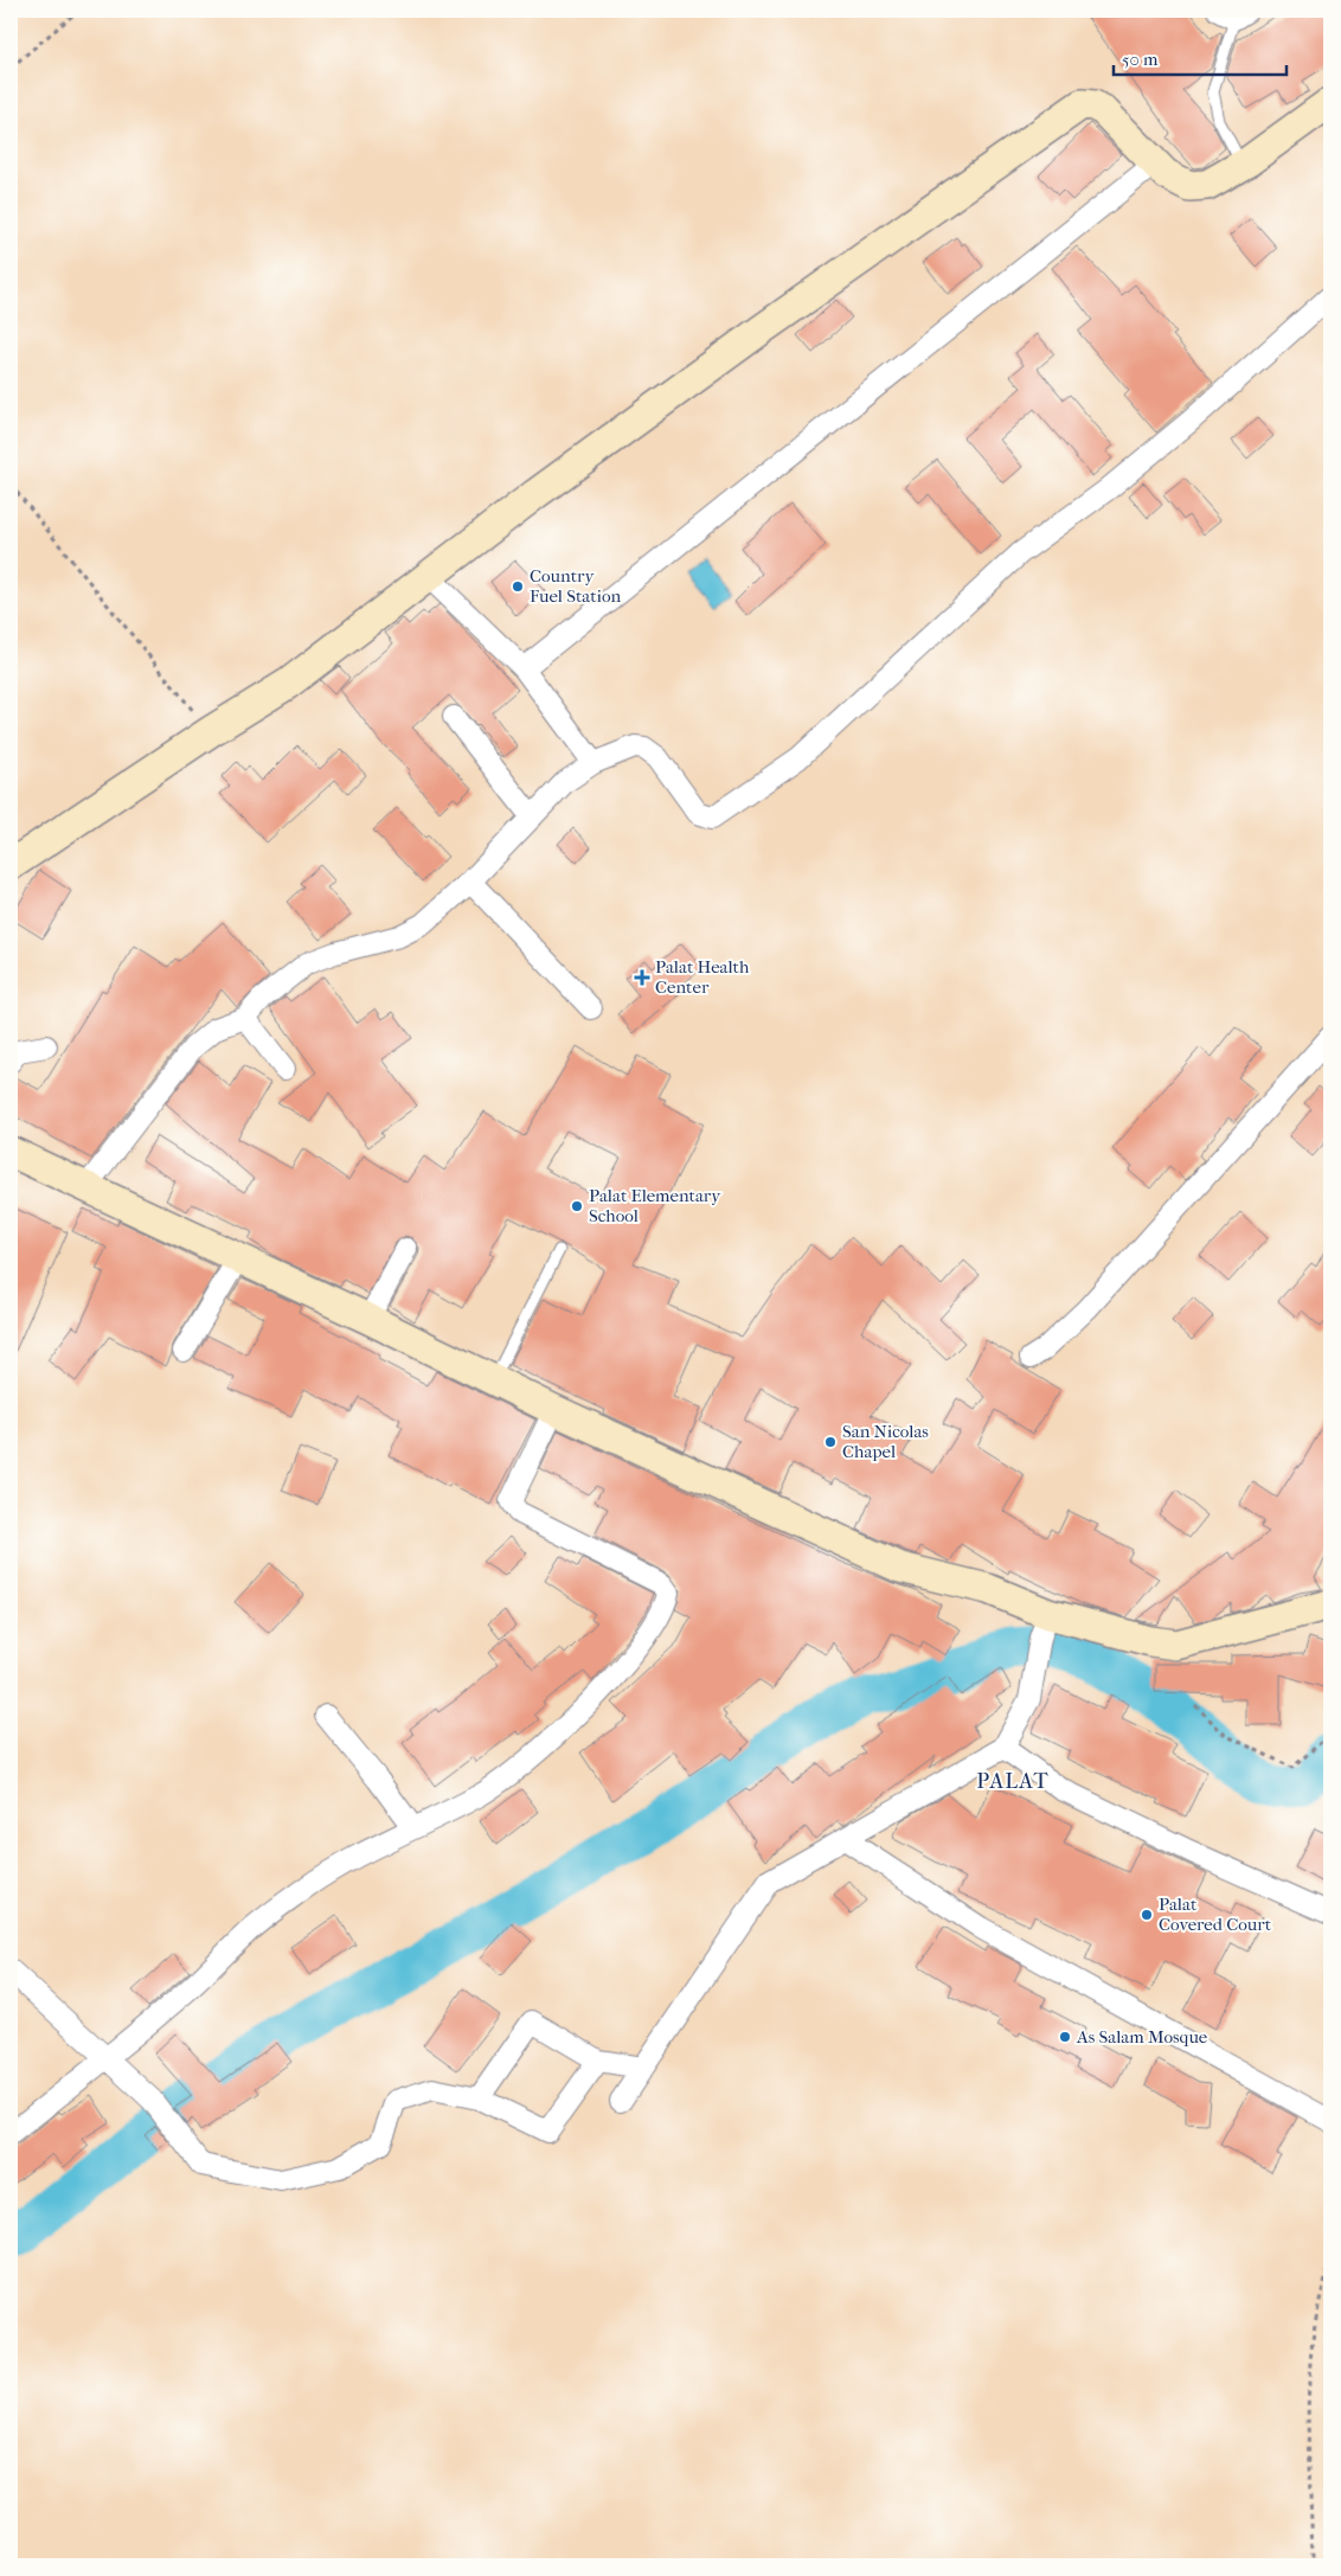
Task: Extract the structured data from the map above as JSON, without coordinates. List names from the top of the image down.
{
  "districts": ["PALAT"],
  "places": {
    "other": [
      "Country Fuel Station",
      "Palat Elementary School",
      "San Nicolas Chapel",
      "Palat Covered Court",
      "As Salam Mosque"
    ],
    "health": ["Palat Health Center"]
  },
  "scale_bar": "50 m"
}
